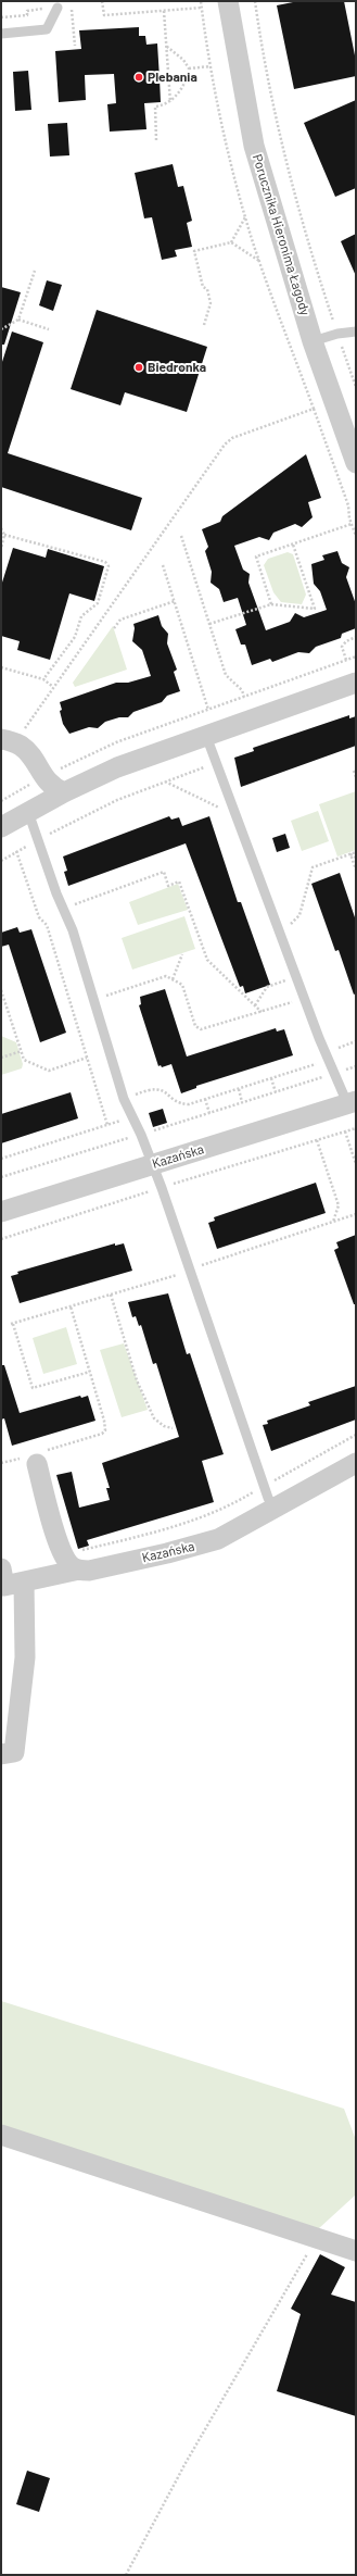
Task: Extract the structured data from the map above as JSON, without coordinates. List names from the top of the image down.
{
  "streets": {
    "street": ["Porucznika Hieronima Łagody", "Kazańska"]
  },
  "places": ["Plebania", "Biedronka"]
}
